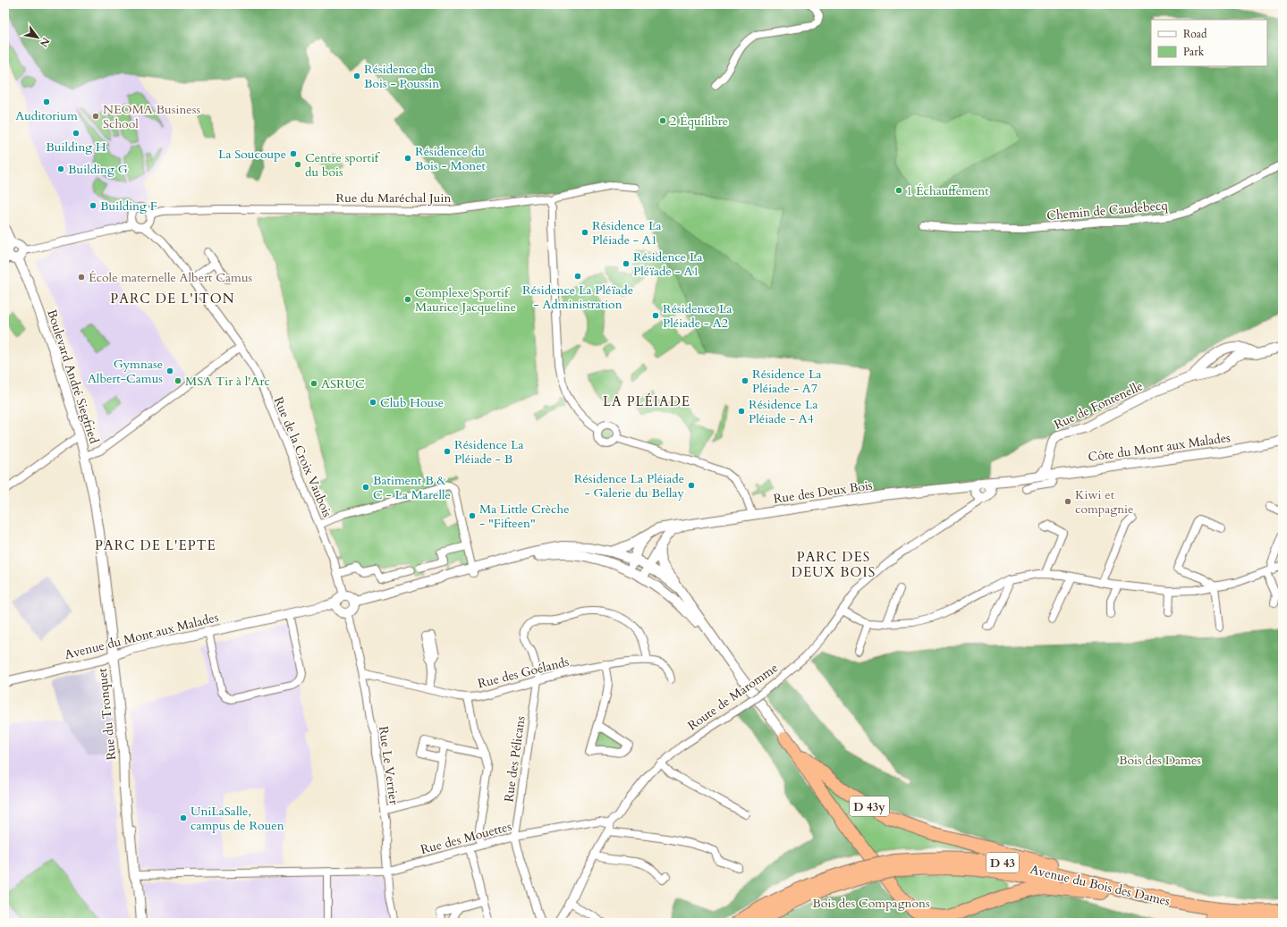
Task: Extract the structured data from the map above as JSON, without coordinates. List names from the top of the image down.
{
  "streets": {
    "highway": ["D 43y", "D 43", "Avenue du Bois des Dames"],
    "street": [
      "Rue du Maréchal Juin",
      "Chemin de Caudebecq",
      "Boulevard André Siegfried",
      "Rue de Fontenelle",
      "Côte du Mont aux Malades",
      "Rue de la Croix Vaubois",
      "Rue des Deux Bois",
      "Avenue du Mont aux Malades",
      "Rue des Goélands",
      "Route de Maromme",
      "Rue du Tronquet",
      "Rue des Pélicans",
      "Rue Le Verrier",
      "Rue des Mouettes"
    ]
  },
  "crossings": [
    ["Rue du Maréchal Juin", "Rue de la Croix Vaubois"],
    ["Boulevard André Siegfried", "Avenue du Mont aux Malades"],
    ["Boulevard André Siegfried", "Rue du Tronquet"],
    ["Rue de Fontenelle", "Côte du Mont aux Malades"],
    ["Rue de la Croix Vaubois", "Avenue du Mont aux Malades"],
    ["Rue de la Croix Vaubois", "Rue Le Verrier"],
    ["Rue des Deux Bois", "Route de Maromme"],
    ["Rue des Deux Bois", "D 43y"],
    ["Avenue du Mont aux Malades", "Rue du Tronquet"],
    ["Avenue du Mont aux Malades", "Rue Le Verrier"],
    ["Rue des Goélands", "Rue des Pélicans"],
    ["Rue des Goélands", "Rue Le Verrier"],
    ["Route de Maromme", "Rue des Mouettes"],
    ["Rue du Tronquet", "Rue des Mouettes"],
    ["Rue des Pélicans", "Rue des Mouettes"],
    ["Rue Le Verrier", "Rue des Mouettes"],
    ["D 43y", "Avenue du Bois des Dames"]
  ],
  "districts": [
    "PARC DE L'ITON",
    "LA PLÉIADE",
    "PARC DE L'EPTE",
    "PARC DES DEUX BOIS"
  ],
  "parks": ["Bois des Dames", "Bois des Compagnons"],
  "places": [
    "Résidence du Bois - Poussin",
    "Auditorium",
    "NEOMA Business School",
    "2 Équilibre",
    "Building H",
    "La Soucoupe",
    "Résidence du Bois - Monet",
    "Centre sportif du bois",
    "Building G",
    "1 Échauffement",
    "Building F",
    "Résidence La Pléiade - A1",
    "Résidence La Pléïade - A1",
    "Résidence La Pléïade - Administration",
    "École maternelle Albert Camus",
    "Complexe Sportif Maurice Jacqueline",
    "Résidence La Pléiade - A2",
    "Gymnase Albert-Camus",
    "MSA Tir à l'Arc",
    "Résidence La Pléiade - A7",
    "ASRUC",
    "Club House",
    "Résidence La Pléiade - A4",
    "Résidence La Pléiade - B",
    "Résidence La Pléiade - Galerie du Bellay",
    "Batiment B & C - La Marelle",
    "Kiwi et compagnie",
    "Ma Little Crèche - \"Fifteen\"",
    "UniLaSalle, campus de Rouen"
  ],
  "legend": ["Road", "Park"],
  "north": "bottom right"
}
